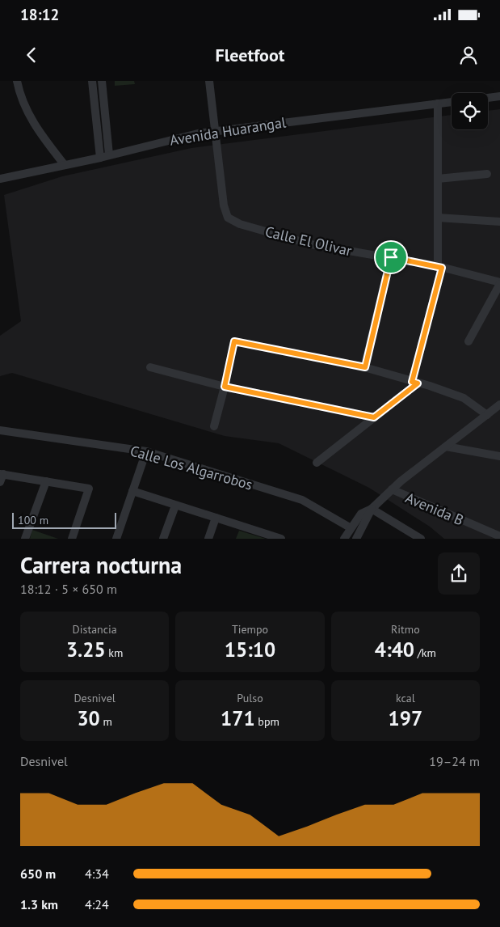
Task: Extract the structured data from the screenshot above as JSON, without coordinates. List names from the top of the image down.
{
  "streets": {
    "street": [
      "Avenida Huarangal",
      "Calle El Olivar",
      "Calle Los Algarrobos",
      "Avenida B"
    ]
  },
  "crossings": [
    ["Avenida Huarangal", "Calle El Olivar"]
  ],
  "scale_bar": "100 m",
  "page": {
    "status": "18:12",
    "header": "Fleetfoot",
    "scale": "100 m",
    "heading": ["Carrera nocturna", "18:12 · 5 × 650 m"],
    "stats": [
      ["Distancia", "3.25 km"],
      ["Tiempo", "15:10"],
      ["Ritmo", "4:40 /km"],
      ["Desnivel", "30 m"],
      ["Pulso", "171 bpm"],
      ["kcal", "197"]
    ],
    "chart": ["Desnivel", "19–24 m"],
    "list": [
      {
        "name": "650 m",
        "note": "4:34"
      },
      {
        "name": "1.3 km",
        "note": "4:24"
      }
    ]
  }
}
